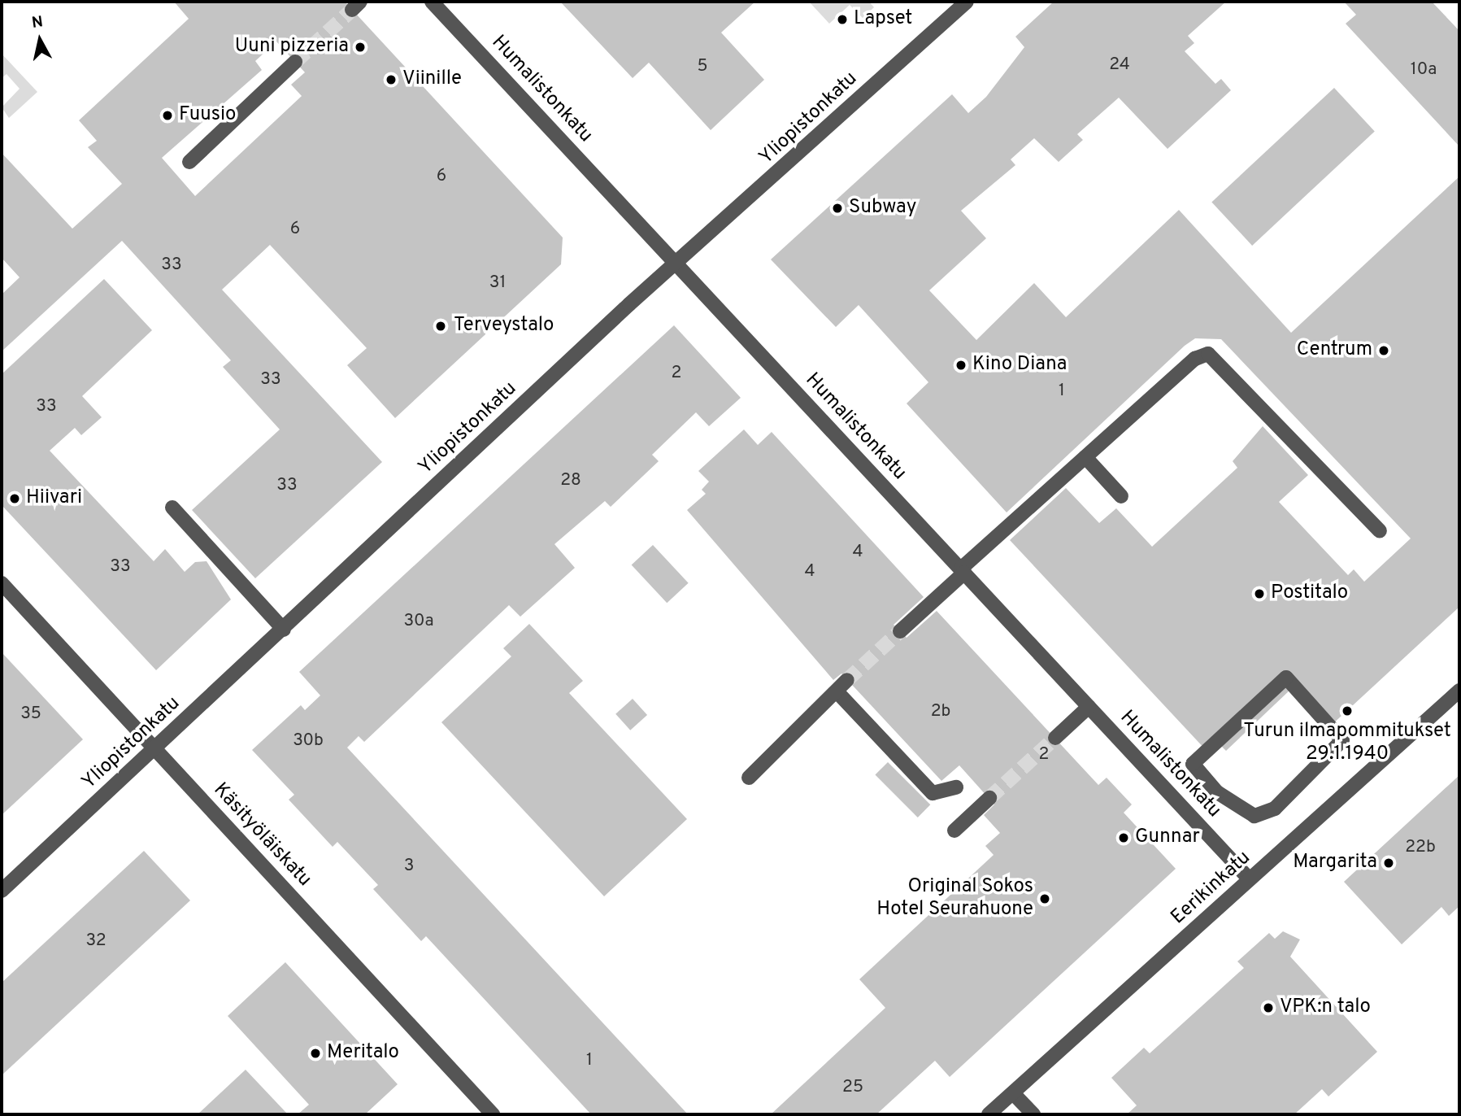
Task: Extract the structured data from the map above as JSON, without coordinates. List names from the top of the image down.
{
  "streets": {
    "street": [
      "Humalistonkatu",
      "Yliopistonkatu",
      "Käsityöläiskatu",
      "Eerikinkatu"
    ]
  },
  "crossings": [
    ["Humalistonkatu", "Yliopistonkatu"],
    ["Humalistonkatu", "Eerikinkatu"],
    ["Yliopistonkatu", "Käsityöläiskatu"]
  ],
  "places": [
    "Lapset",
    "Uuni pizzeria",
    "Viinille",
    "Fuusio",
    "Subway",
    "Terveystalo",
    "Centrum",
    "Kino Diana",
    "Hiivari",
    "Postitalo",
    "Turun ilmapommitukset 29.1.1940",
    "Gunnar",
    "Margarita",
    "Original Sokos Hotel Seurahuone",
    "VPK:n talo",
    "Meritalo"
  ],
  "house_numbers": [
    "24",
    "5",
    "10a",
    "6",
    "6",
    "33",
    "31",
    "2",
    "33",
    "1",
    "33",
    "28",
    "33",
    "4",
    "33",
    "4",
    "30a",
    "2b",
    "35",
    "30b",
    "2",
    "22b",
    "3",
    "32",
    "1",
    "25"
  ],
  "north": "top"
}
